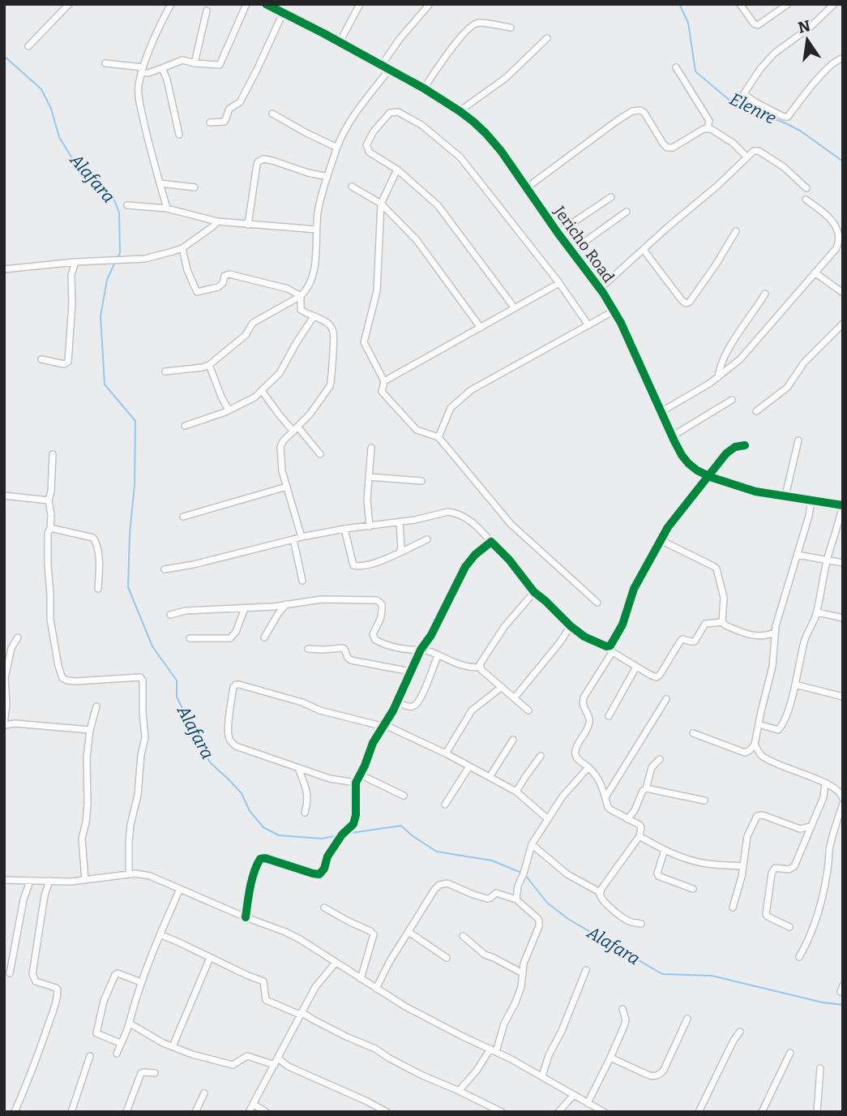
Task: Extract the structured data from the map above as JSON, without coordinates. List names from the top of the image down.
{
  "streets": {
    "street": ["Jericho Road"]
  },
  "water": ["Elenre", "Alafara"],
  "north": "top"
}
